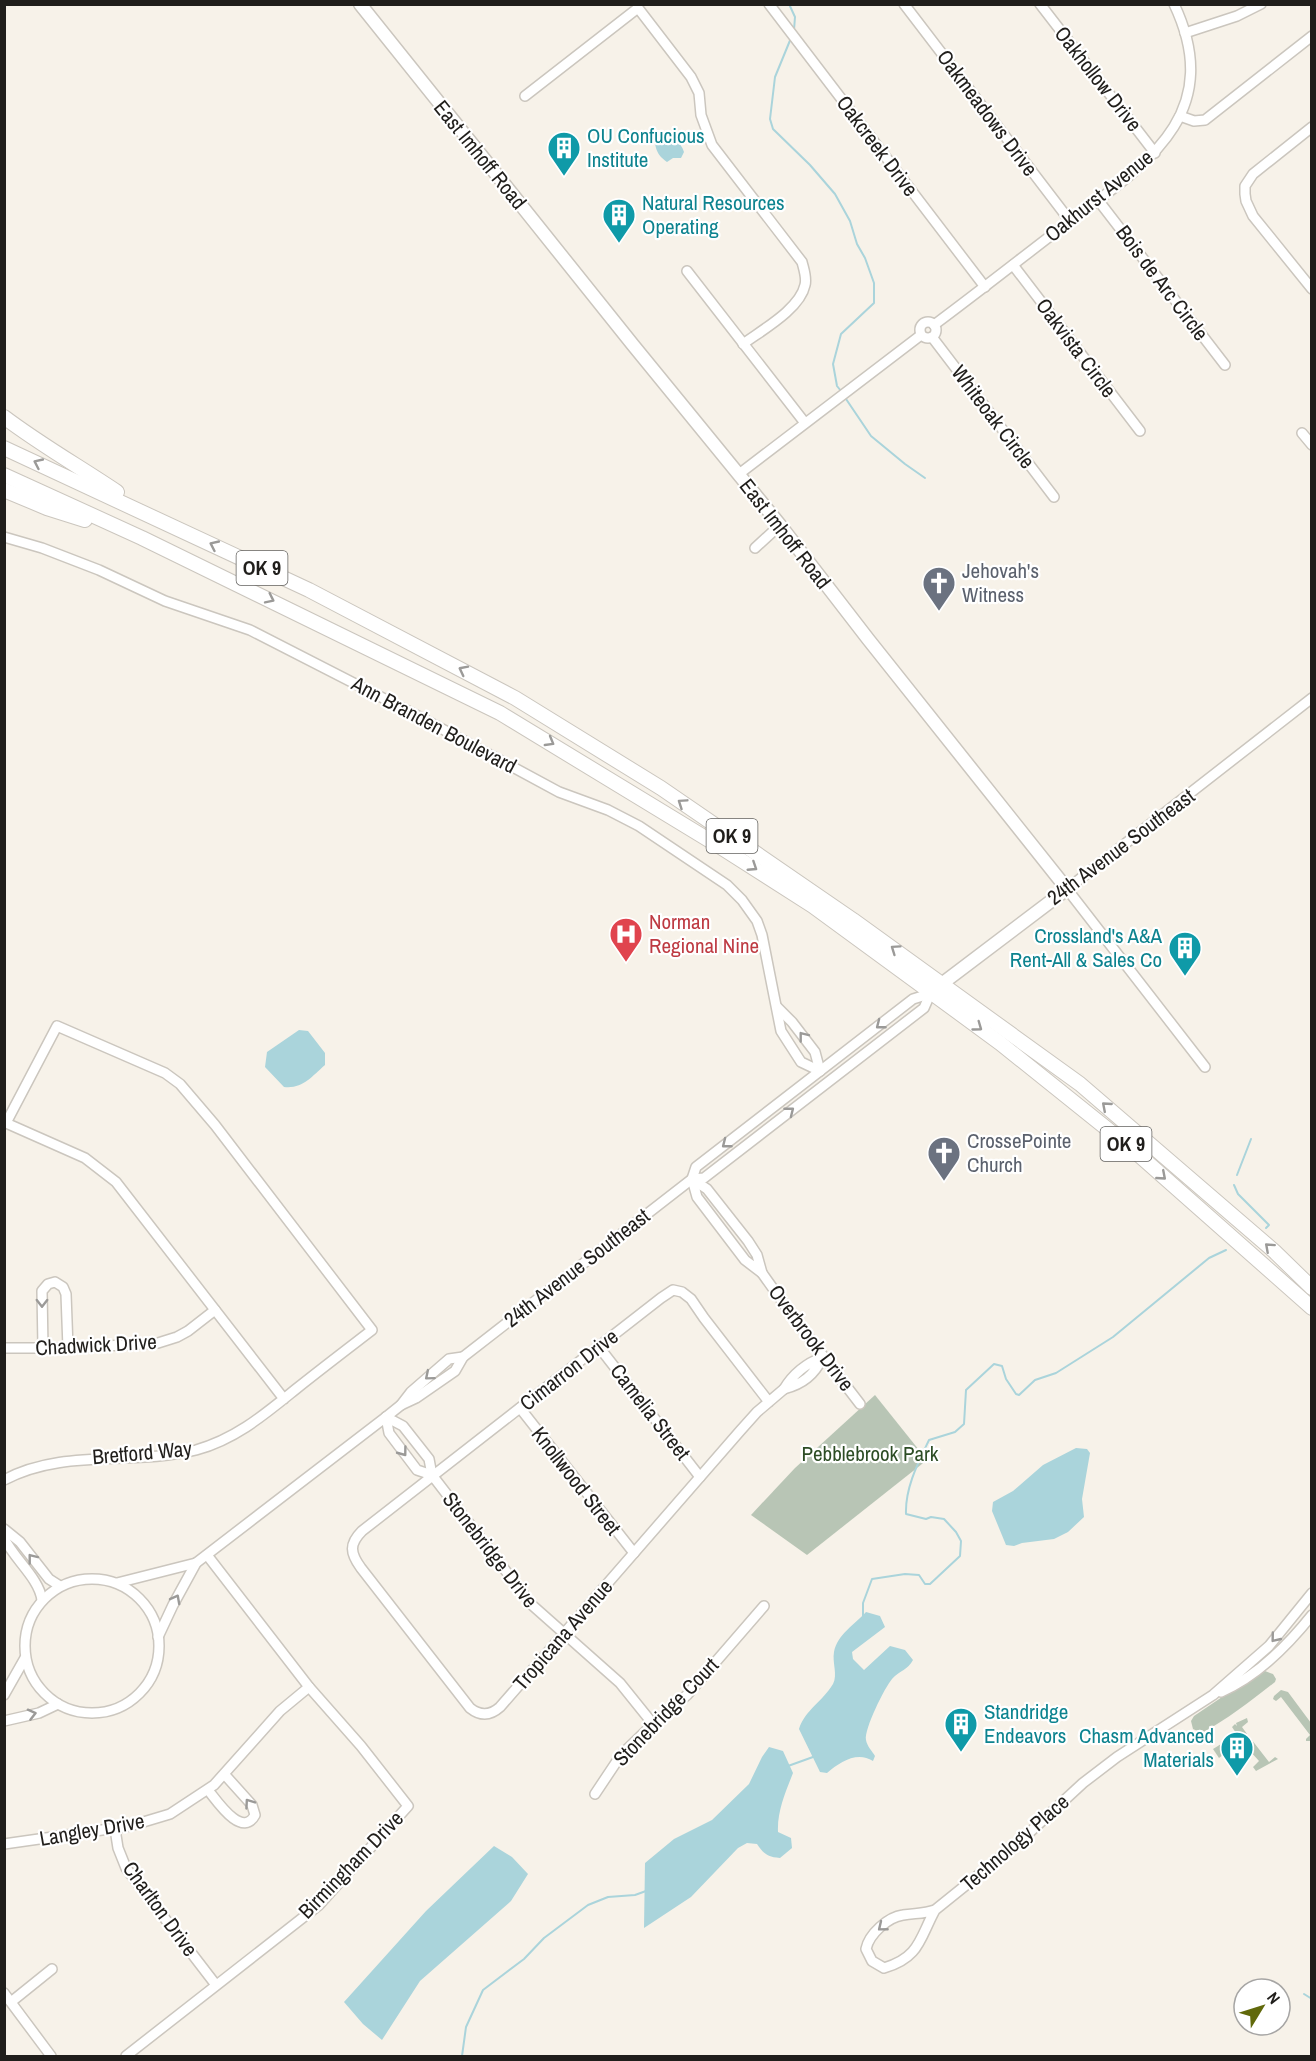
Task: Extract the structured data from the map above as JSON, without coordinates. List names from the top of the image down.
{
  "streets": {
    "highway": ["OK 9"],
    "main road": ["East Imhoff Road", "24th Avenue Southeast"],
    "street": [
      "Oakhollow Drive",
      "Oakmeadows Drive",
      "Oakcreek Drive",
      "Oakhurst Avenue",
      "Bois de Arc Circle",
      "Oakvista Circle",
      "Whiteoak Circle",
      "Ann Branden Boulevard",
      "Overbrook Drive",
      "Chadwick Drive",
      "Cimarron Drive",
      "Camelia Street",
      "Bretford Way",
      "Knollwood Street",
      "Stonebridge Drive",
      "Tropicana Avenue",
      "Stonebridge Court",
      "Langley Drive",
      "Technology Place",
      "Birmingham Drive",
      "Charlton Drive"
    ]
  },
  "crossings": [
    ["Oakhollow Drive", "Oakhurst Avenue"],
    ["Oakmeadows Drive", "Oakhurst Avenue"],
    ["Oakcreek Drive", "Oakhurst Avenue"],
    ["East Imhoff Road", "24th Avenue Southeast"],
    ["Oakhurst Avenue", "Bois de Arc Circle"],
    ["Oakhurst Avenue", "Oakvista Circle"],
    ["Oakhurst Avenue", "Whiteoak Circle"],
    ["OK 9", "24th Avenue Southeast"],
    ["Ann Branden Boulevard", "24th Avenue Southeast"],
    ["24th Avenue Southeast", "Overbrook Drive"],
    ["24th Avenue Southeast", "Stonebridge Drive"],
    ["24th Avenue Southeast", "Birmingham Drive"],
    ["Overbrook Drive", "Tropicana Avenue"],
    ["Cimarron Drive", "Camelia Street"],
    ["Cimarron Drive", "Knollwood Street"],
    ["Cimarron Drive", "Stonebridge Drive"],
    ["Cimarron Drive", "Tropicana Avenue"],
    ["Camelia Street", "Tropicana Avenue"],
    ["Knollwood Street", "Tropicana Avenue"],
    ["Stonebridge Drive", "Tropicana Avenue"],
    ["Stonebridge Drive", "Stonebridge Court"],
    ["Langley Drive", "Birmingham Drive"],
    ["Langley Drive", "Charlton Drive"],
    ["Birmingham Drive", "Charlton Drive"]
  ],
  "parks": ["Pebblebrook Park"],
  "places": {
    "building": [
      "OU Confucious Institute",
      "Natural Resources Operating",
      "Crossland's A&A Rent-All & Sales Co",
      "Standridge Endeavors",
      "Chasm Advanced Materials"
    ],
    "church": ["Jehovah's Witness", "CrossePointe Church"],
    "hospital": ["Norman Regional Nine"]
  },
  "north": "top right"
}
